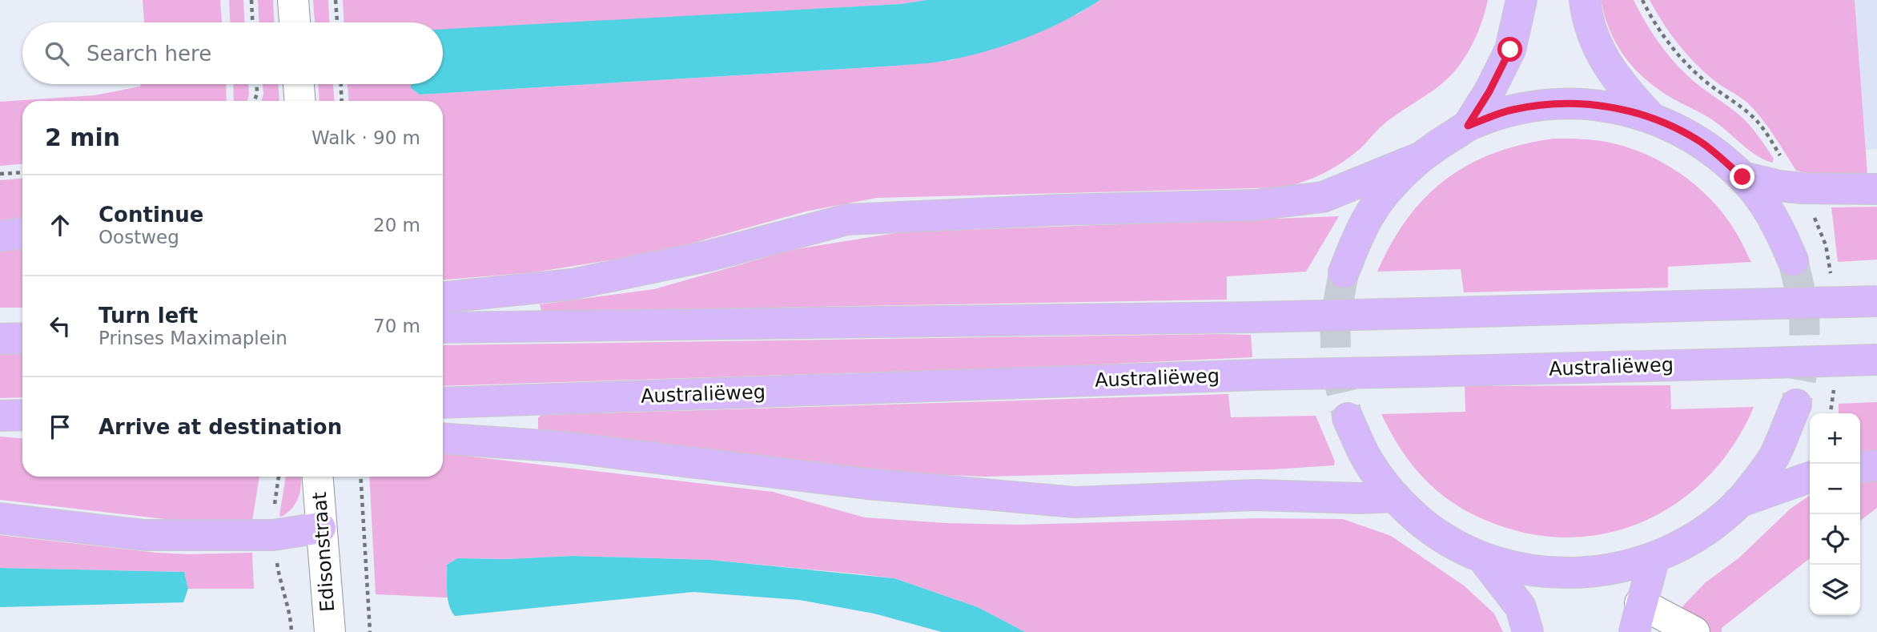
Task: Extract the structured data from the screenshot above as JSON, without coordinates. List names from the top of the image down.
{
  "streets": {
    "main road": ["Australiëweg"],
    "street": ["Edisonstraat"]
  },
  "page": {
    "search": "Search here",
    "heading": ["2 min", "Walk · 90 m"],
    "list": [
      ["Continue", "Oostweg", "20 m"],
      ["Turn left", "Prinses Maximaplein", "70 m"],
      "Arrive at destination"
    ],
    "map_buttons": ["+", "−"]
  }
}
